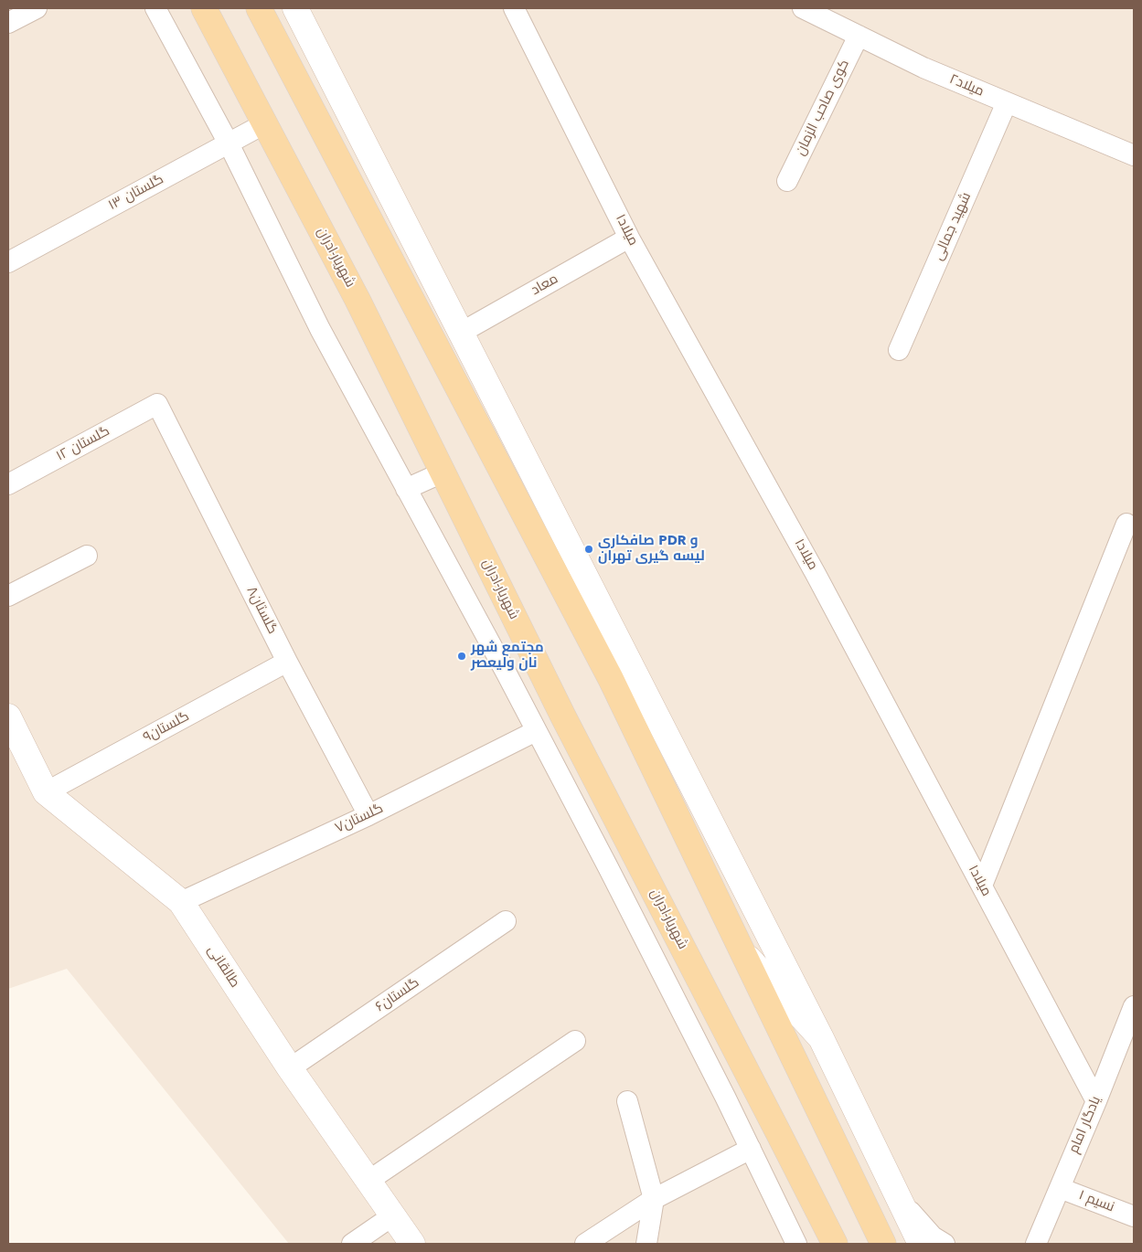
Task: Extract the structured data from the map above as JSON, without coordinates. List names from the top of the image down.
{
  "streets": {
    "main road": ["شهریار-ادران"],
    "street": [
      "میلاد۲",
      "کوی صاحب الزمان",
      "گلستان ۱۳",
      "شهید جمالی",
      "میلاد۱",
      "معاد",
      "گلستان ۱۲",
      "گلستان۸",
      "گلستان۹",
      "گلستان۷",
      "طالقانی",
      "گلستان۶",
      "یادگار امام",
      "نسیم ۱"
    ]
  },
  "crossings": [
    ["میلاد۲", "کوی صاحب الزمان"],
    ["میلاد۲", "شهید جمالی"],
    ["گلستان ۱۳", "شهریار-ادران"],
    ["میلاد۱", "معاد"],
    ["میلاد۱", "یادگار امام"],
    ["گلستان ۱۲", "گلستان۸"],
    ["گلستان۸", "گلستان۹"],
    ["گلستان۸", "گلستان۷"],
    ["گلستان۹", "طالقانی"],
    ["گلستان۷", "طالقانی"],
    ["طالقانی", "گلستان۶"],
    ["یادگار امام", "نسیم ۱"]
  ],
  "places": ["صافکاری PDR و لیسه گیری تهران", "مجتمع شهر نان ولیعصر"]
}
